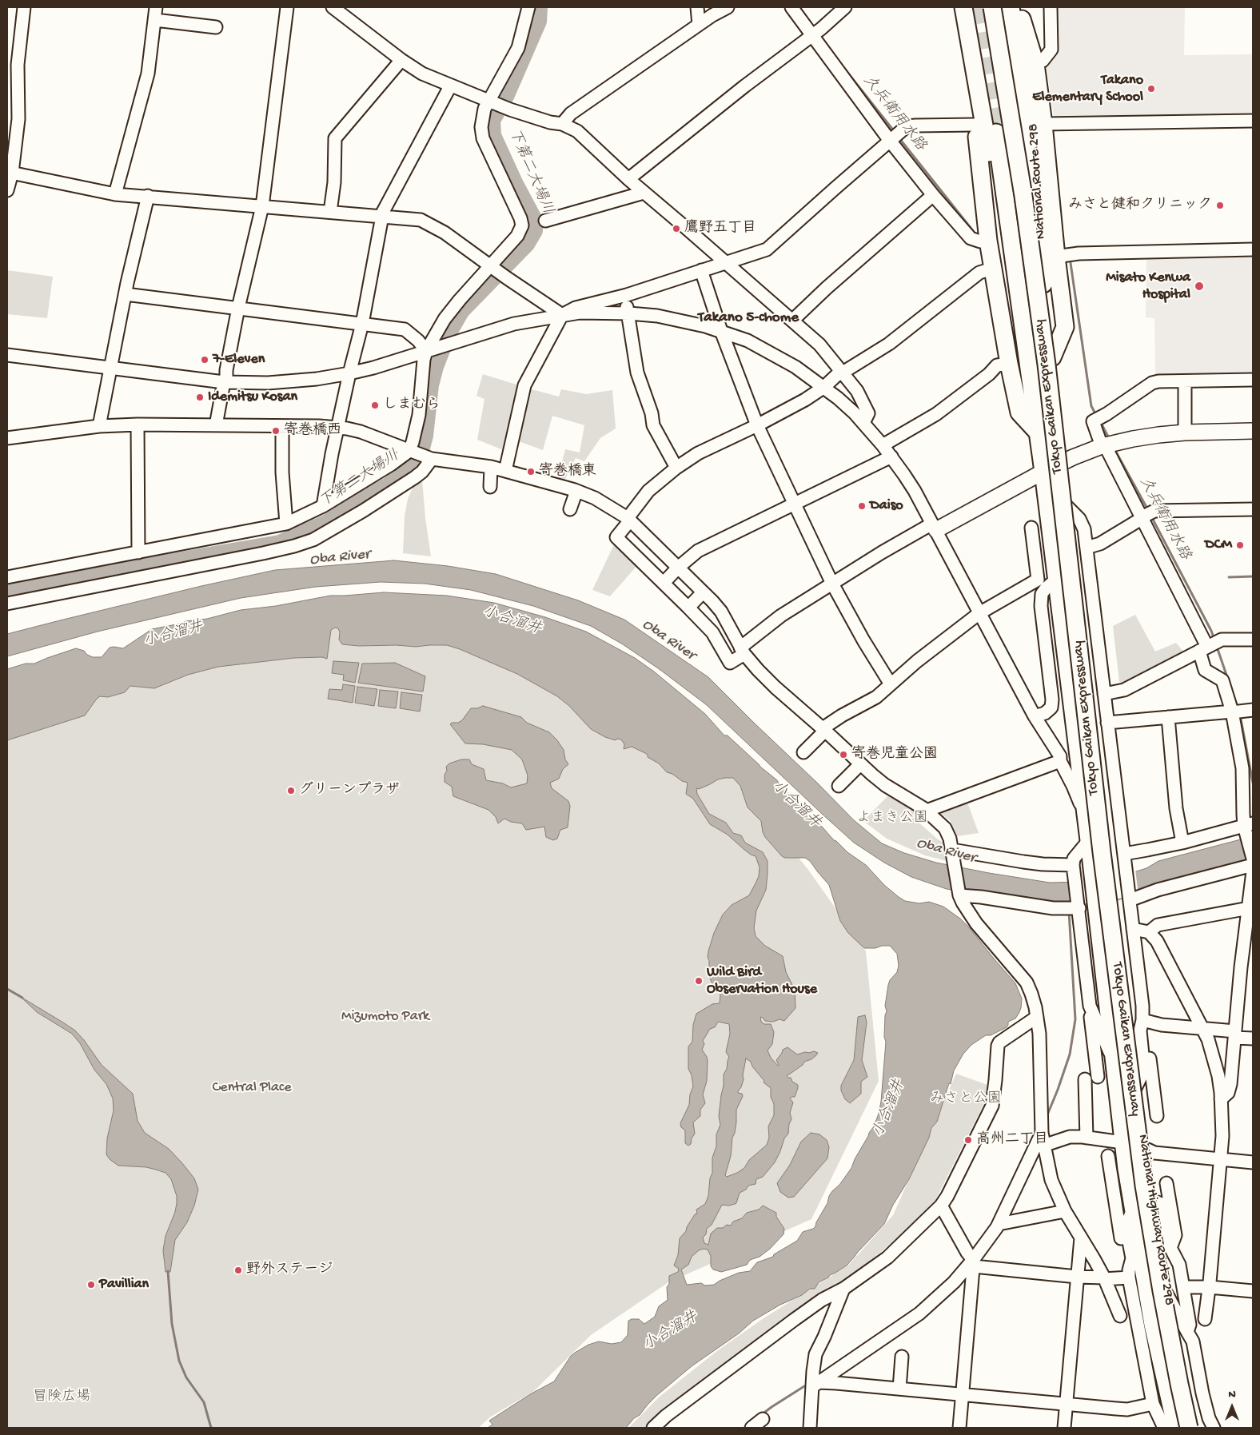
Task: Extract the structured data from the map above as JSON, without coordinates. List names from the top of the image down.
{
  "streets": {
    "highway": ["National Route 298", "Tokyo Gaikan Expressway", "National Highway Route 298"]
  },
  "crossings": [
    ["National Route 298", "National Highway Route 298"]
  ],
  "districts": ["Takano 5-chome"],
  "water": [
    "久兵衛用水路",
    "下第二大場川",
    "Oba River",
    "小合溜井"
  ],
  "parks": [
    "よまき公園",
    "Mizumoto Park",
    "Central Place",
    "みさと公園",
    "冒険広場"
  ],
  "places": [
    "Takano Elementary School",
    "みさと健和クリニック",
    "鷹野五丁目",
    "Misato Kenwa Hospital",
    "7-Eleven",
    "Idemitsu Kosan",
    "しまむら",
    "寄巻橋西",
    "寄巻橋東",
    "Daiso",
    "DCM",
    "寄巻児童公園",
    "グリーンプラザ",
    "Wild Bird Observation House",
    "高州二丁目",
    "野外ステージ",
    "Pavillian"
  ],
  "north": "top"
}
